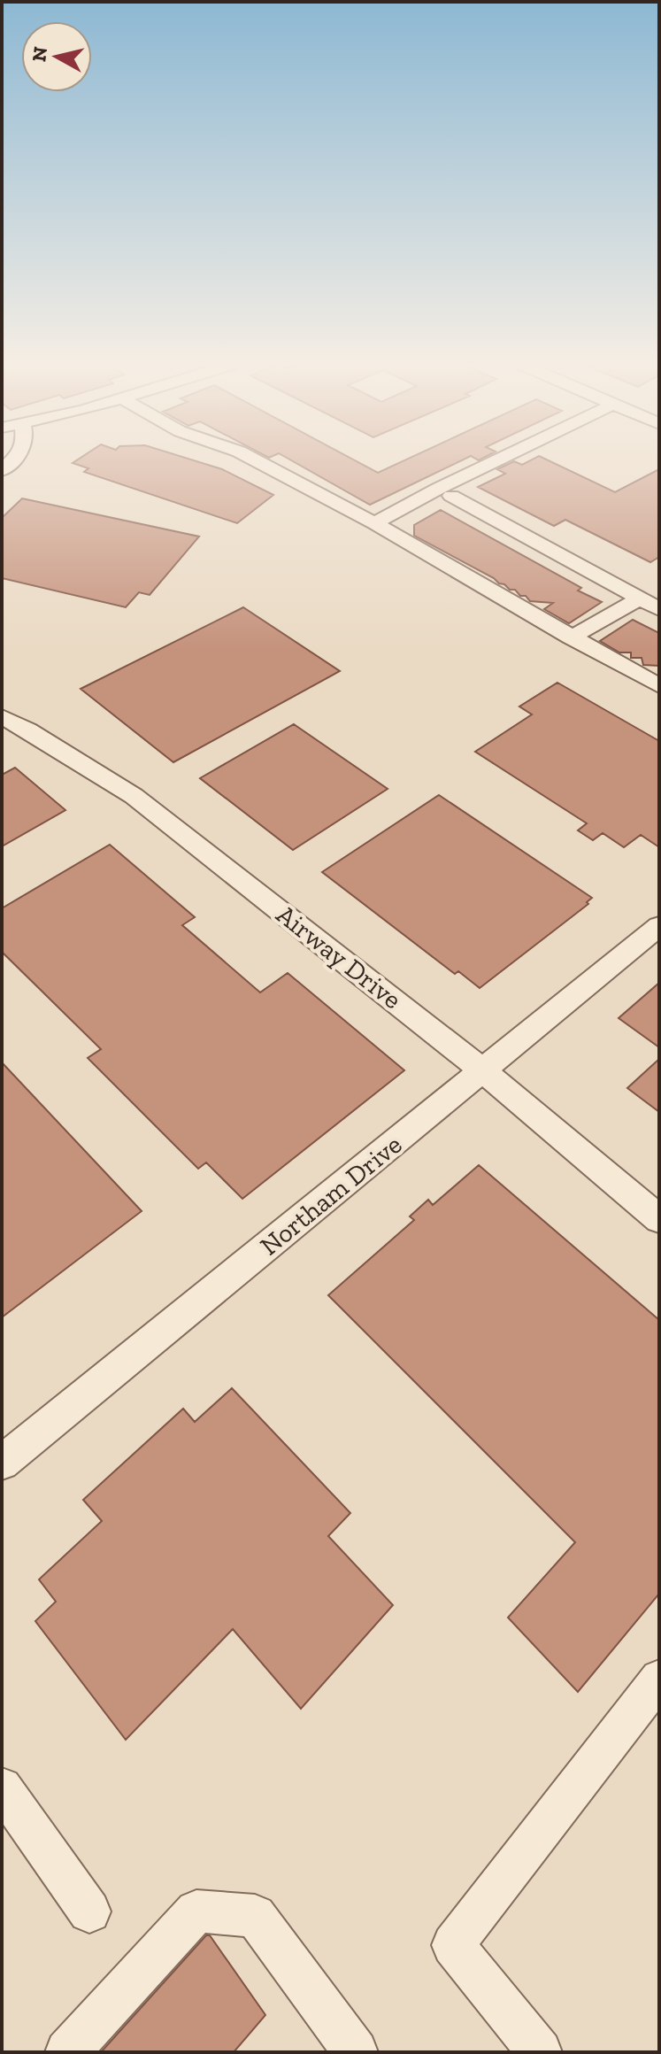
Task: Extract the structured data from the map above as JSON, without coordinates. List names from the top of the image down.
{
  "streets": {
    "street": ["Airway Drive", "Northam Drive"]
  },
  "crossings": [
    ["Airway Drive", "Northam Drive"]
  ],
  "north": "left"
}
